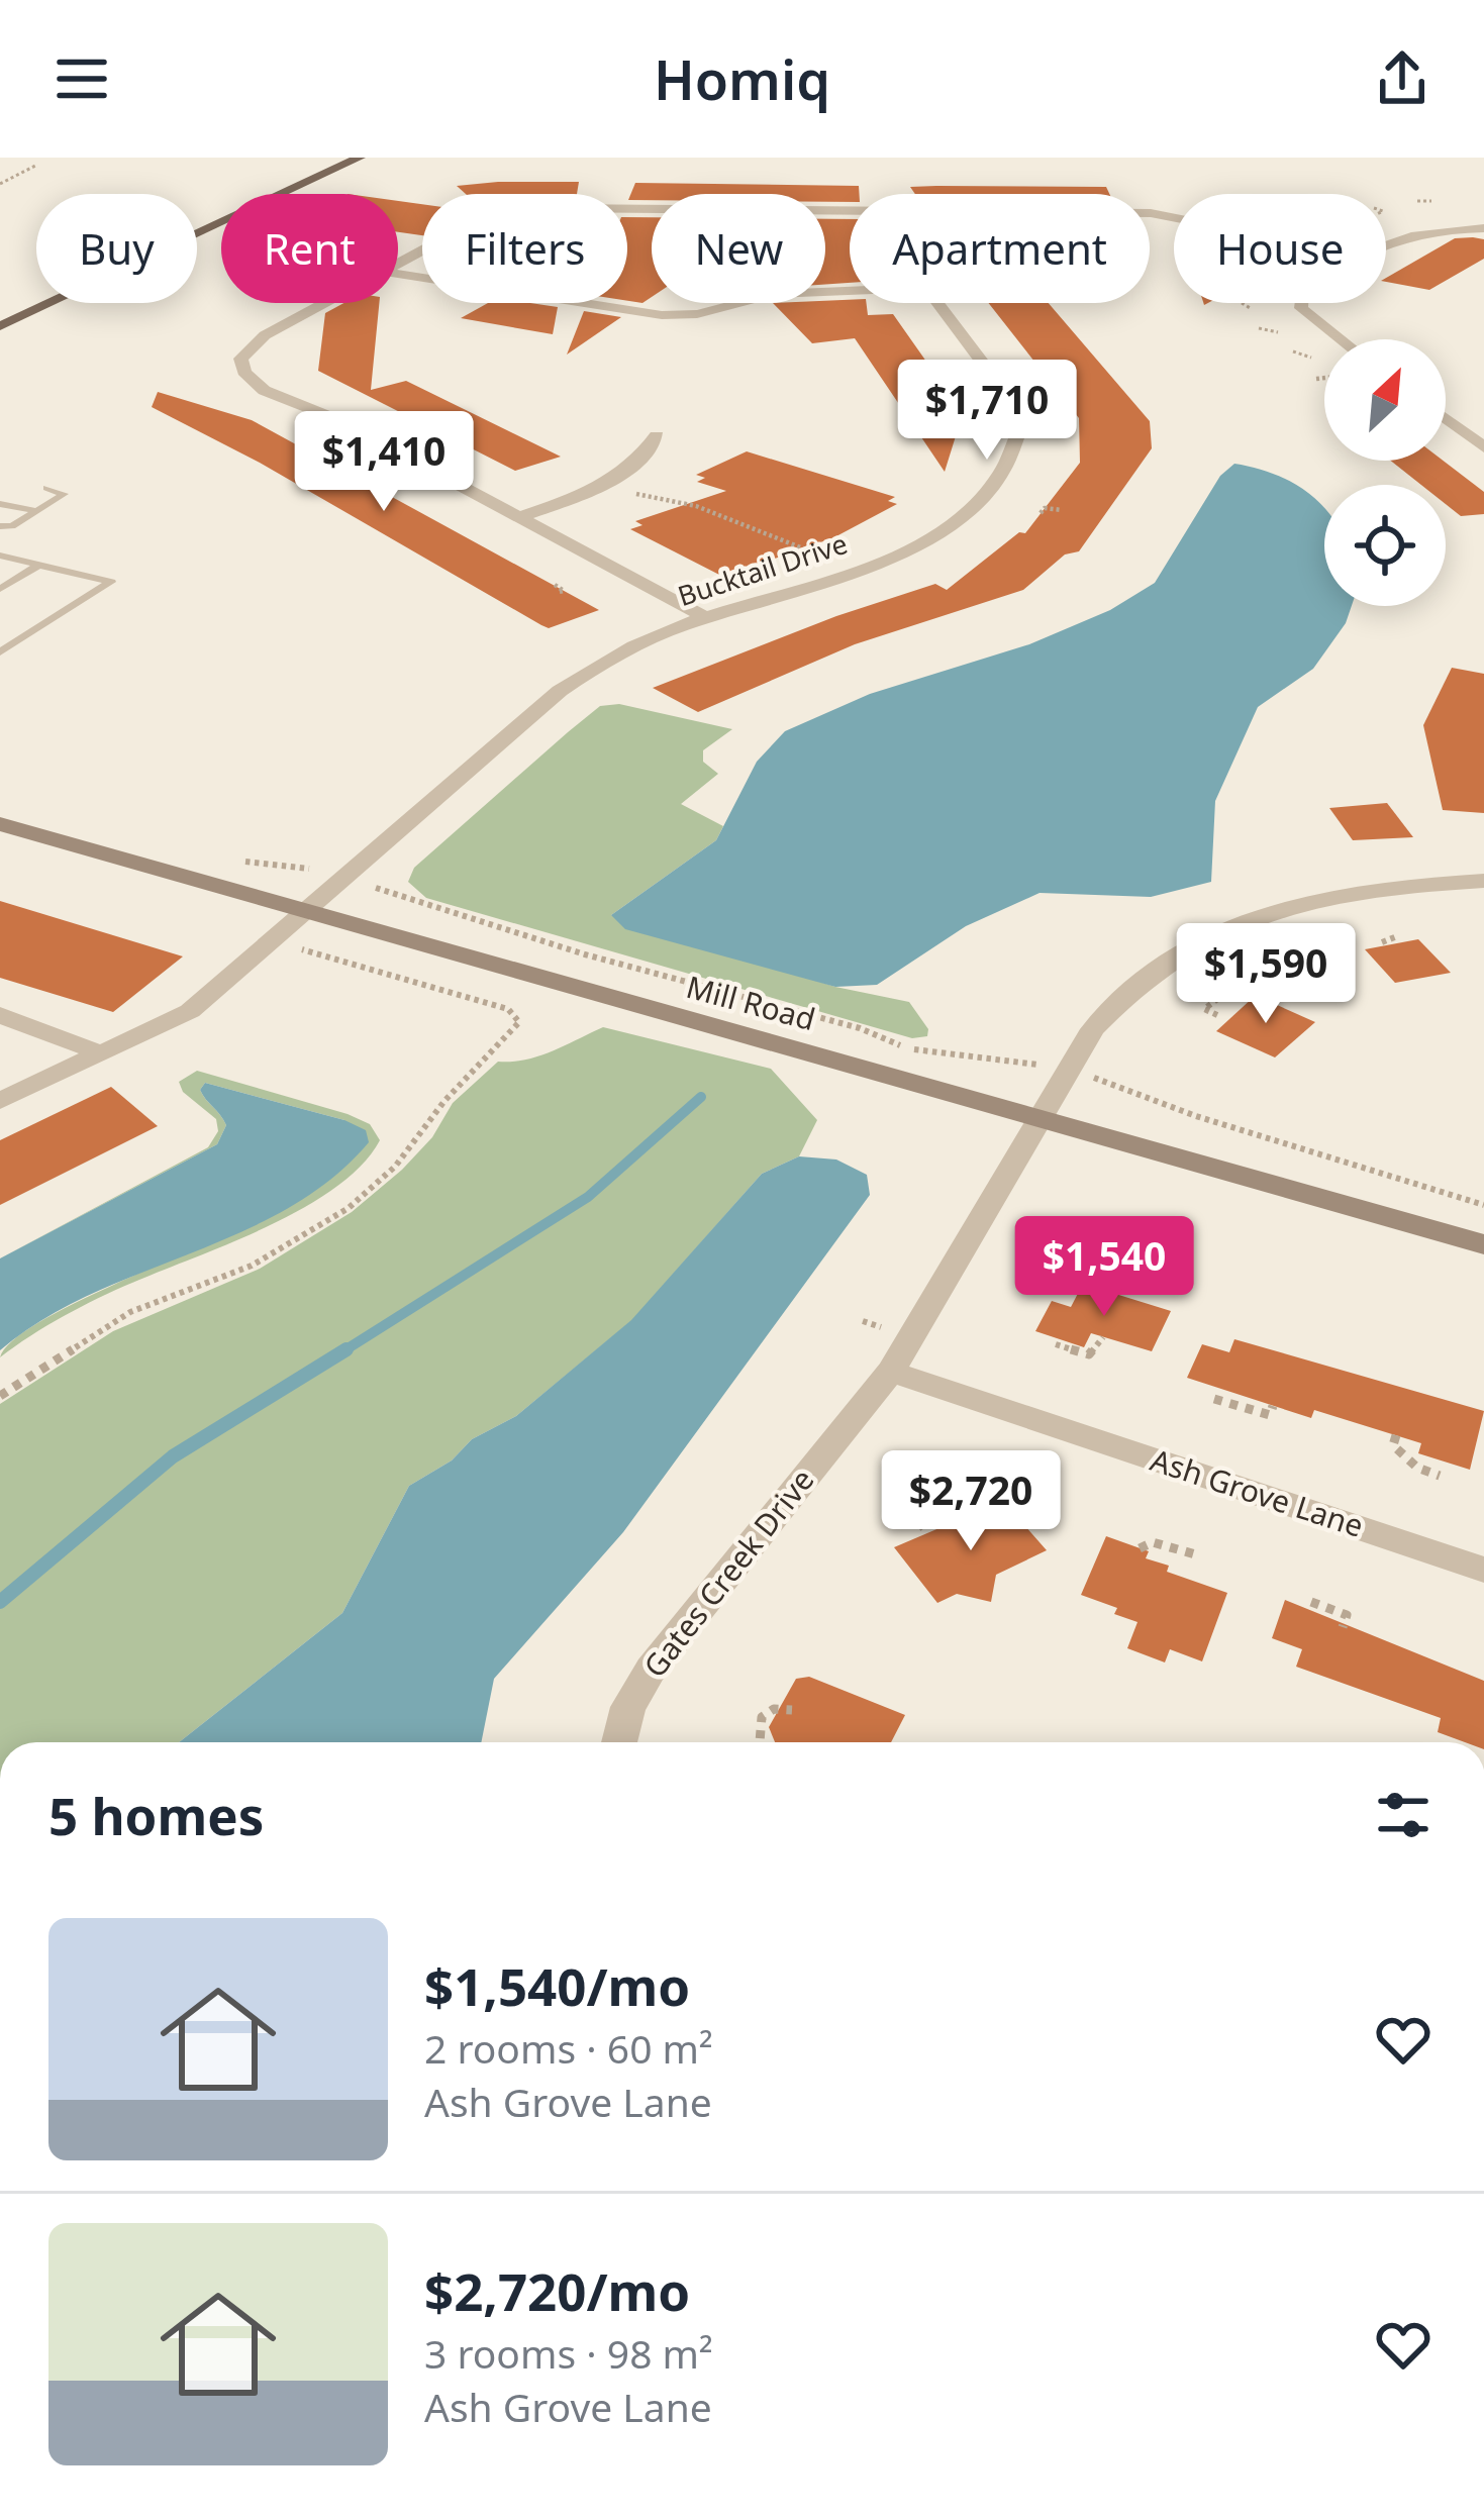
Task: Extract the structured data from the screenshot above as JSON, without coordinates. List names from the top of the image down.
{
  "streets": {
    "street": [
      "Bucktail Drive",
      "Mill Road",
      "Ash Grove Lane",
      "Gates Creek Drive"
    ]
  },
  "crossings": [
    ["Bucktail Drive", "Mill Road"],
    ["Mill Road", "Gates Creek Drive"],
    ["Ash Grove Lane", "Gates Creek Drive"]
  ],
  "north": "top right",
  "page": {
    "header": "Homiq",
    "chip": [
      "Buy",
      "Rent",
      "Filters",
      "New",
      "Apartment",
      "House"
    ],
    "price": [
      "$1,710",
      "$1,410",
      "$1,590",
      "$1,540",
      "$2,720"
    ],
    "heading": "5 homes",
    "list": [
      {
        "name": "$1,540/mo",
        "note": "2 rooms · 60 m² · Ash Grove Lane"
      },
      {
        "name": "$2,720/mo",
        "note": "3 rooms · 98 m² · Ash Grove Lane"
      }
    ]
  }
}
